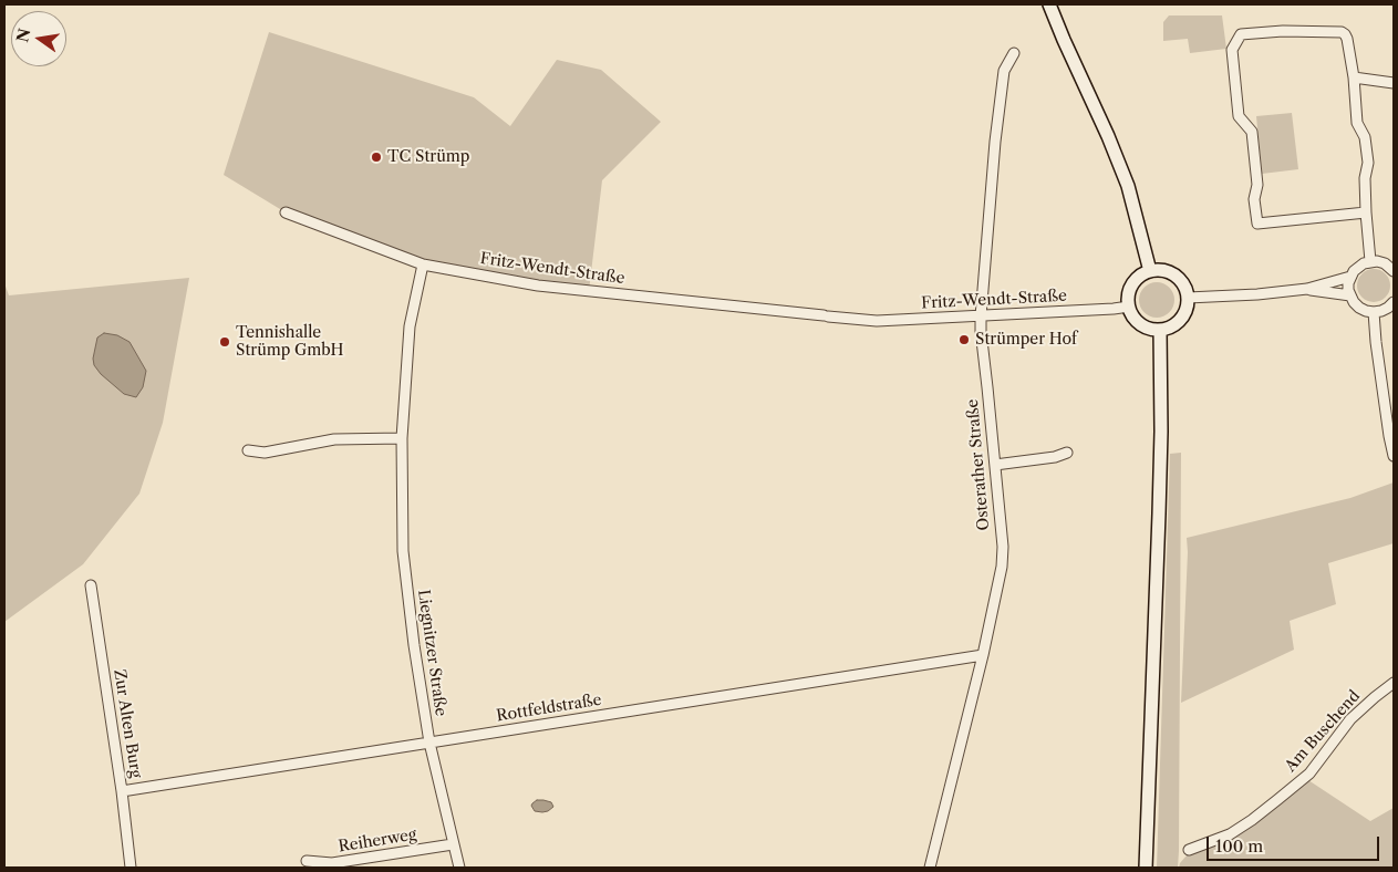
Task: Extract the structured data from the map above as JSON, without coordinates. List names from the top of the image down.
{
  "streets": {
    "street": [
      "Fritz-Wendt-Straße",
      "Osterather Straße",
      "Liegnitzer Straße",
      "Rottfeldstraße",
      "Zur Alten Burg",
      "Am Buschend",
      "Reiherweg"
    ]
  },
  "crossings": [
    ["Fritz-Wendt-Straße", "Osterather Straße"],
    ["Fritz-Wendt-Straße", "Liegnitzer Straße"],
    ["Osterather Straße", "Rottfeldstraße"],
    ["Liegnitzer Straße", "Rottfeldstraße"],
    ["Liegnitzer Straße", "Reiherweg"],
    ["Rottfeldstraße", "Zur Alten Burg"]
  ],
  "places": ["TC Strümp", "Strümper Hof", "Tennishalle Strümp GmbH"],
  "scale_bar": "100 m",
  "north": "left"
}
